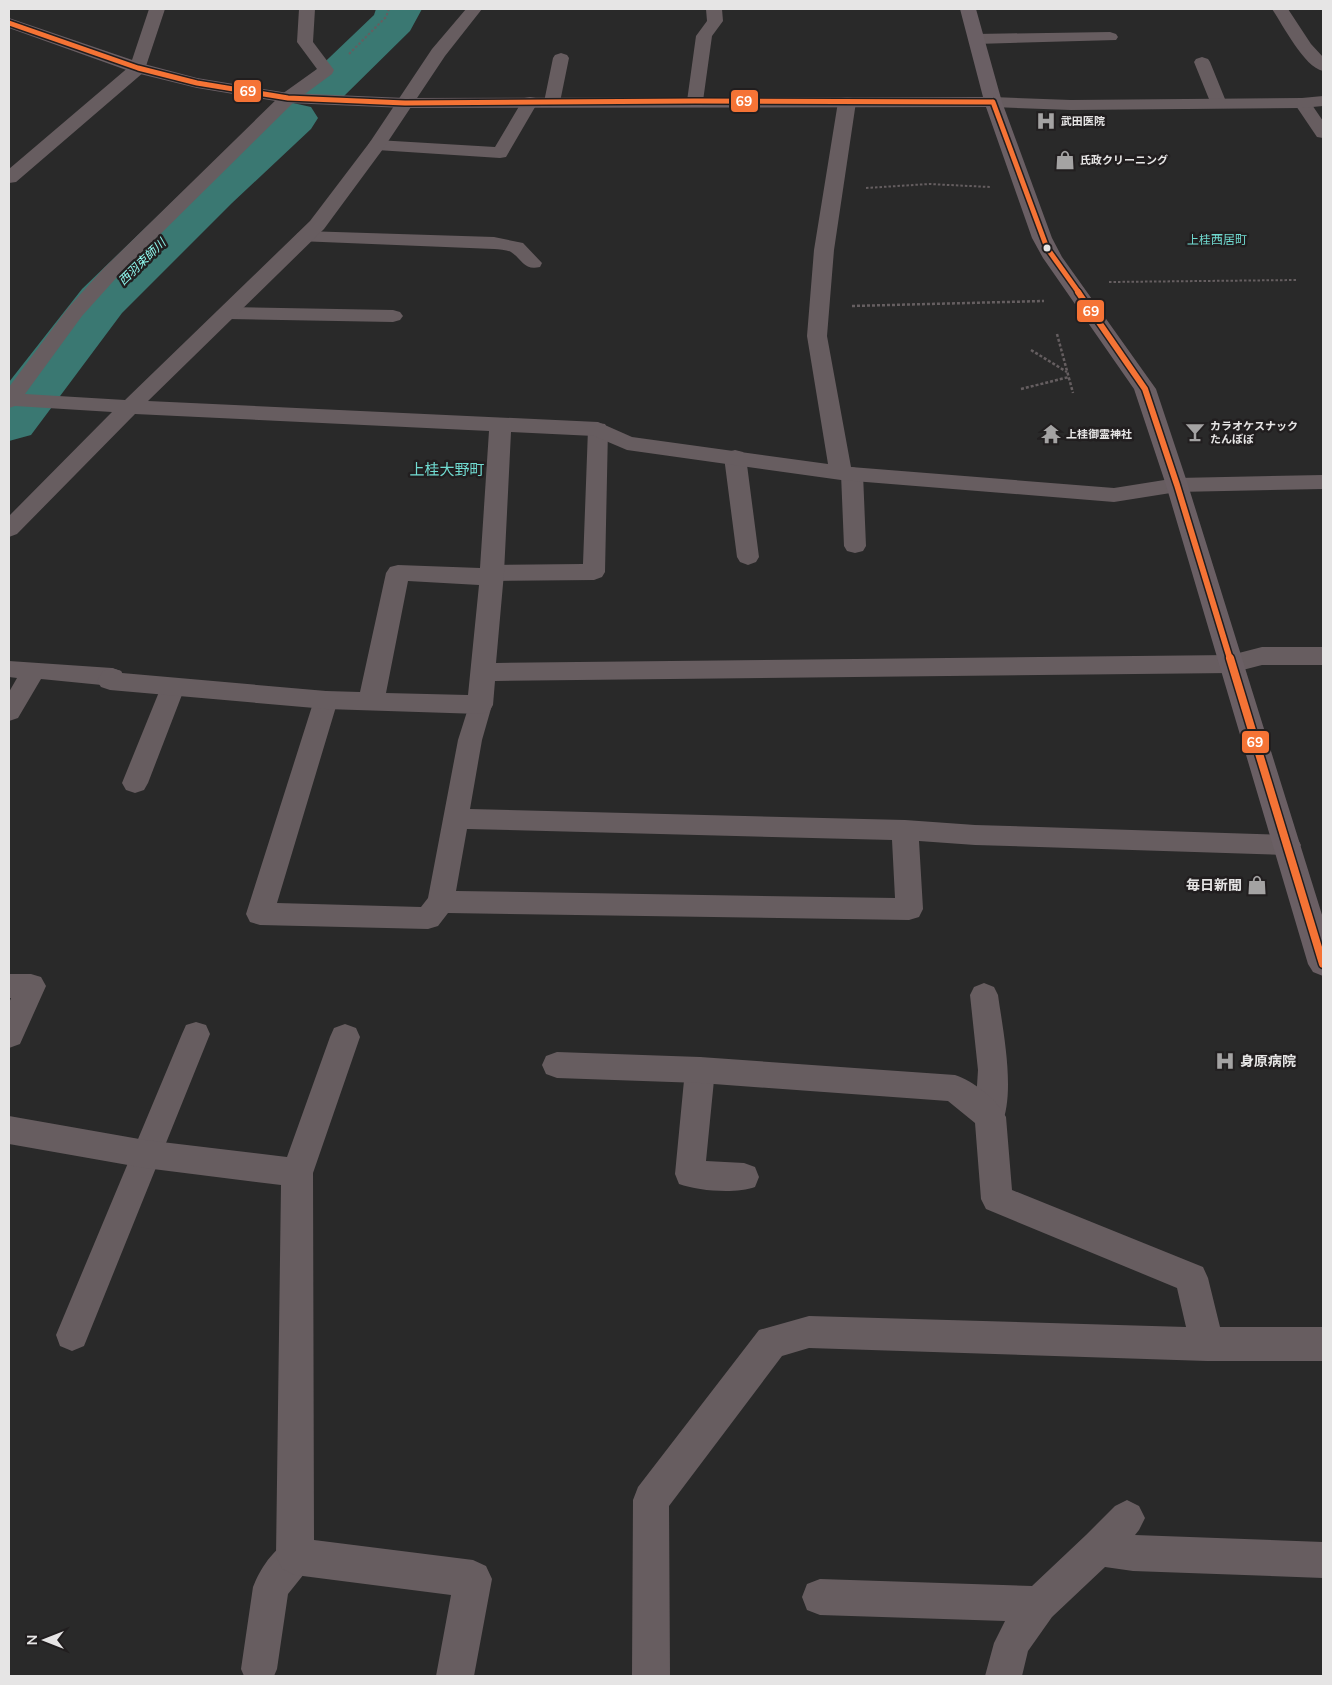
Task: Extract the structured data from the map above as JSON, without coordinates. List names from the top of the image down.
{
  "districts": ["上桂西居町", "上桂大野町"],
  "water": ["西羽束師川"],
  "places": {
    "hospital": ["武田医院", "身原病院"],
    "shop": ["氏政クリーニング", "毎日新聞"],
    "bar": ["カラオケスナック たんぼぽ"],
    "temple": ["上桂御霊神社"]
  },
  "lines": ["transit line 69"],
  "north": "left"
}
